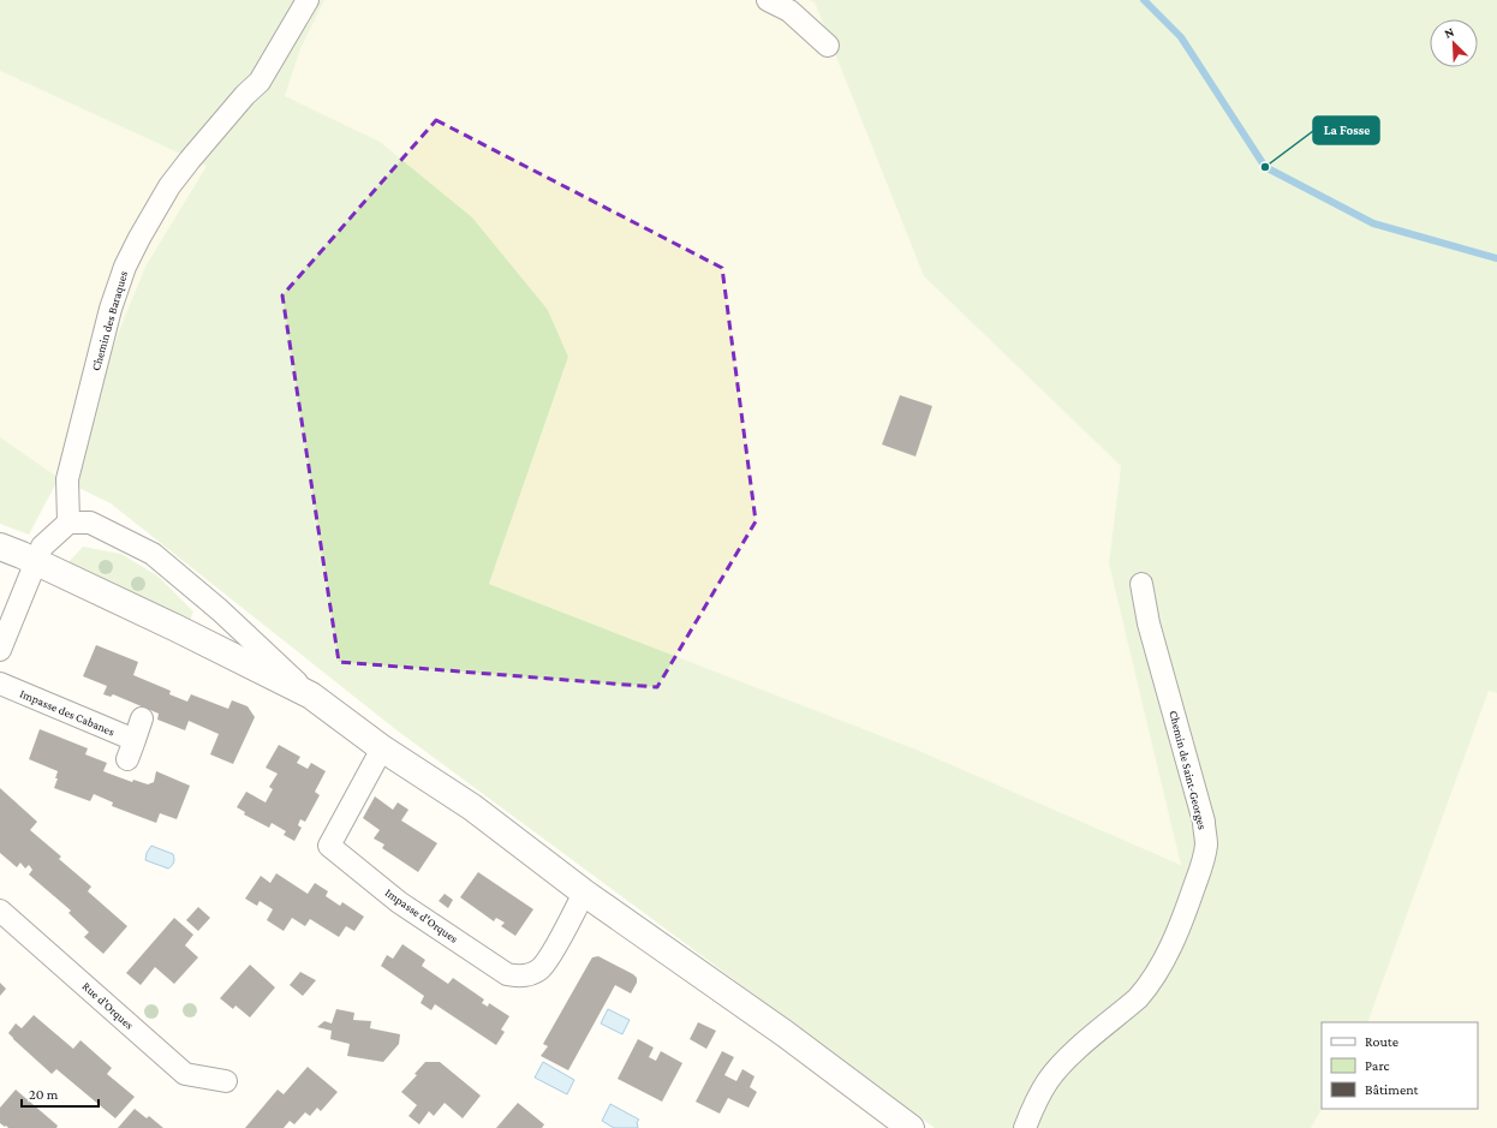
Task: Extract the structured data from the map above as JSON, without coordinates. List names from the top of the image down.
{
  "streets": {
    "street": [
      "Chemin des Baraques",
      "Impasse des Cabanes",
      "Chemin de Saint-Georges",
      "Impasse d'Orques",
      "Rue d'Orques"
    ]
  },
  "places": ["La Fosse"],
  "legend": ["Route", "Parc", "Bâtiment"],
  "scale_bar": "20 m",
  "north": "top left"
}
